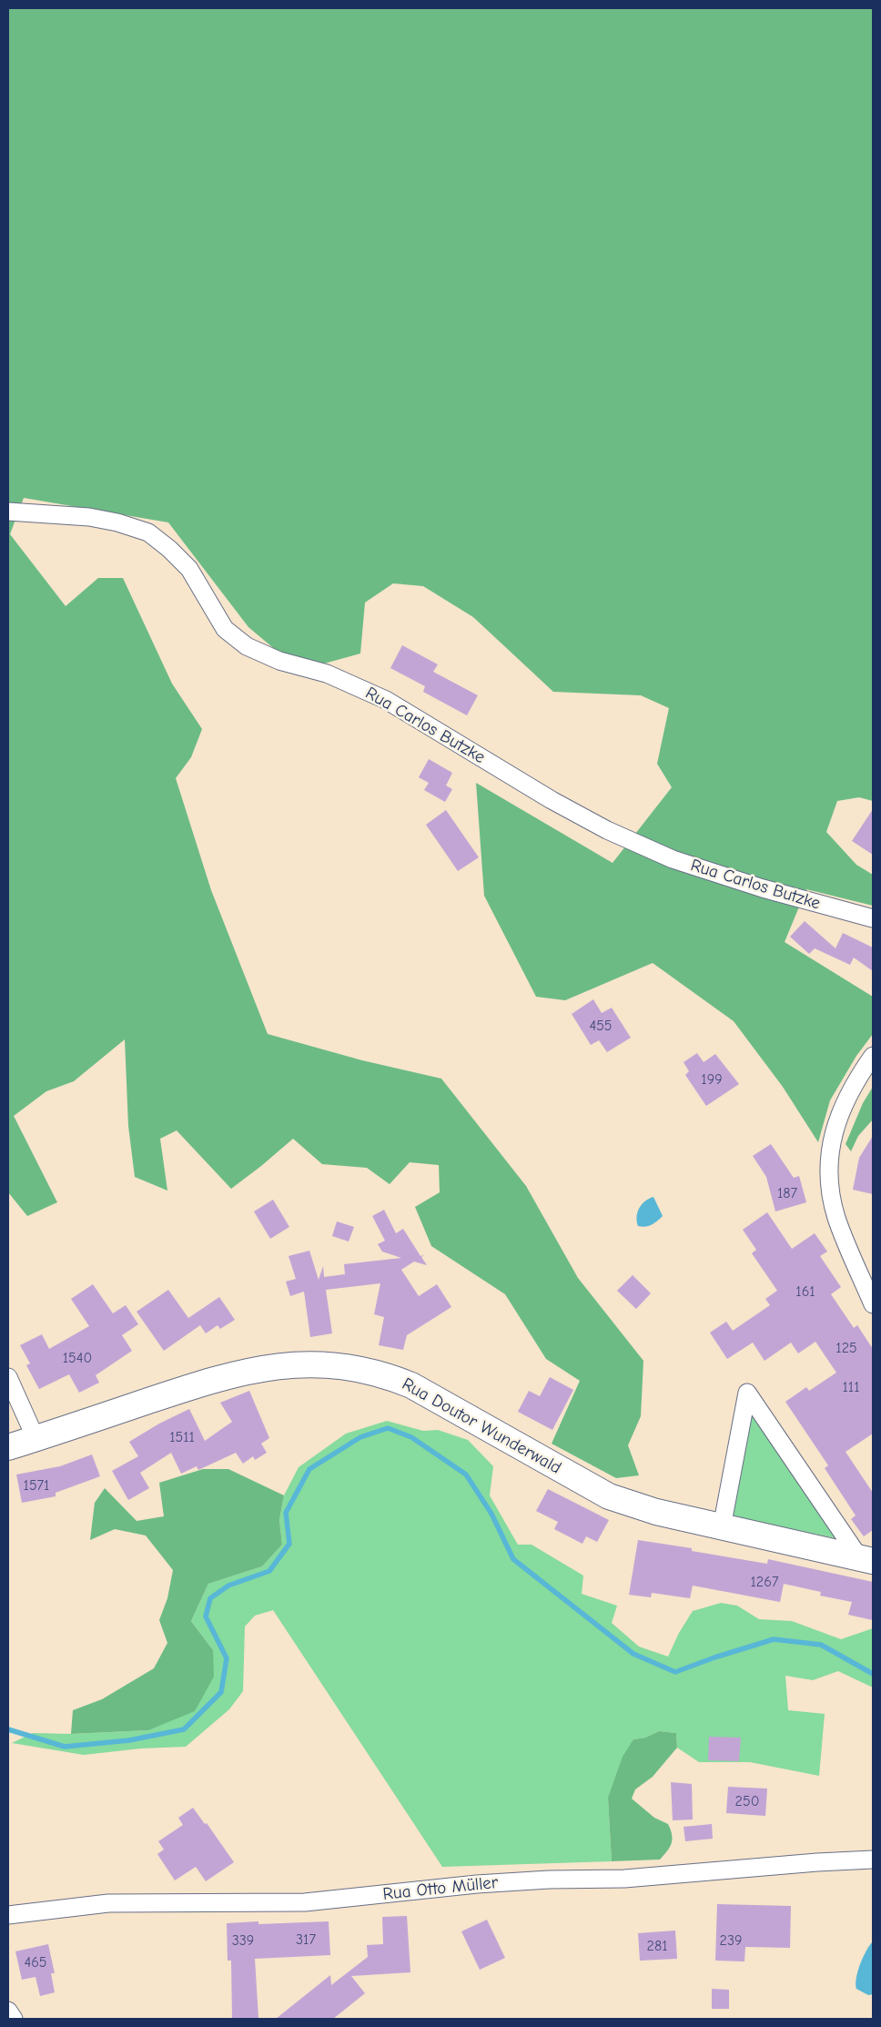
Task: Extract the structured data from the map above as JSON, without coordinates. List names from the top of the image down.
{
  "streets": {
    "street": ["Rua Carlos Butzke", "Rua Doutor Wunderwald", "Rua Otto Müller"]
  },
  "house_numbers": [
    "455",
    "199",
    "187",
    "161",
    "125",
    "1540",
    "111",
    "1511",
    "1571",
    "1267",
    "250",
    "317",
    "339",
    "239",
    "281",
    "465"
  ]
}
